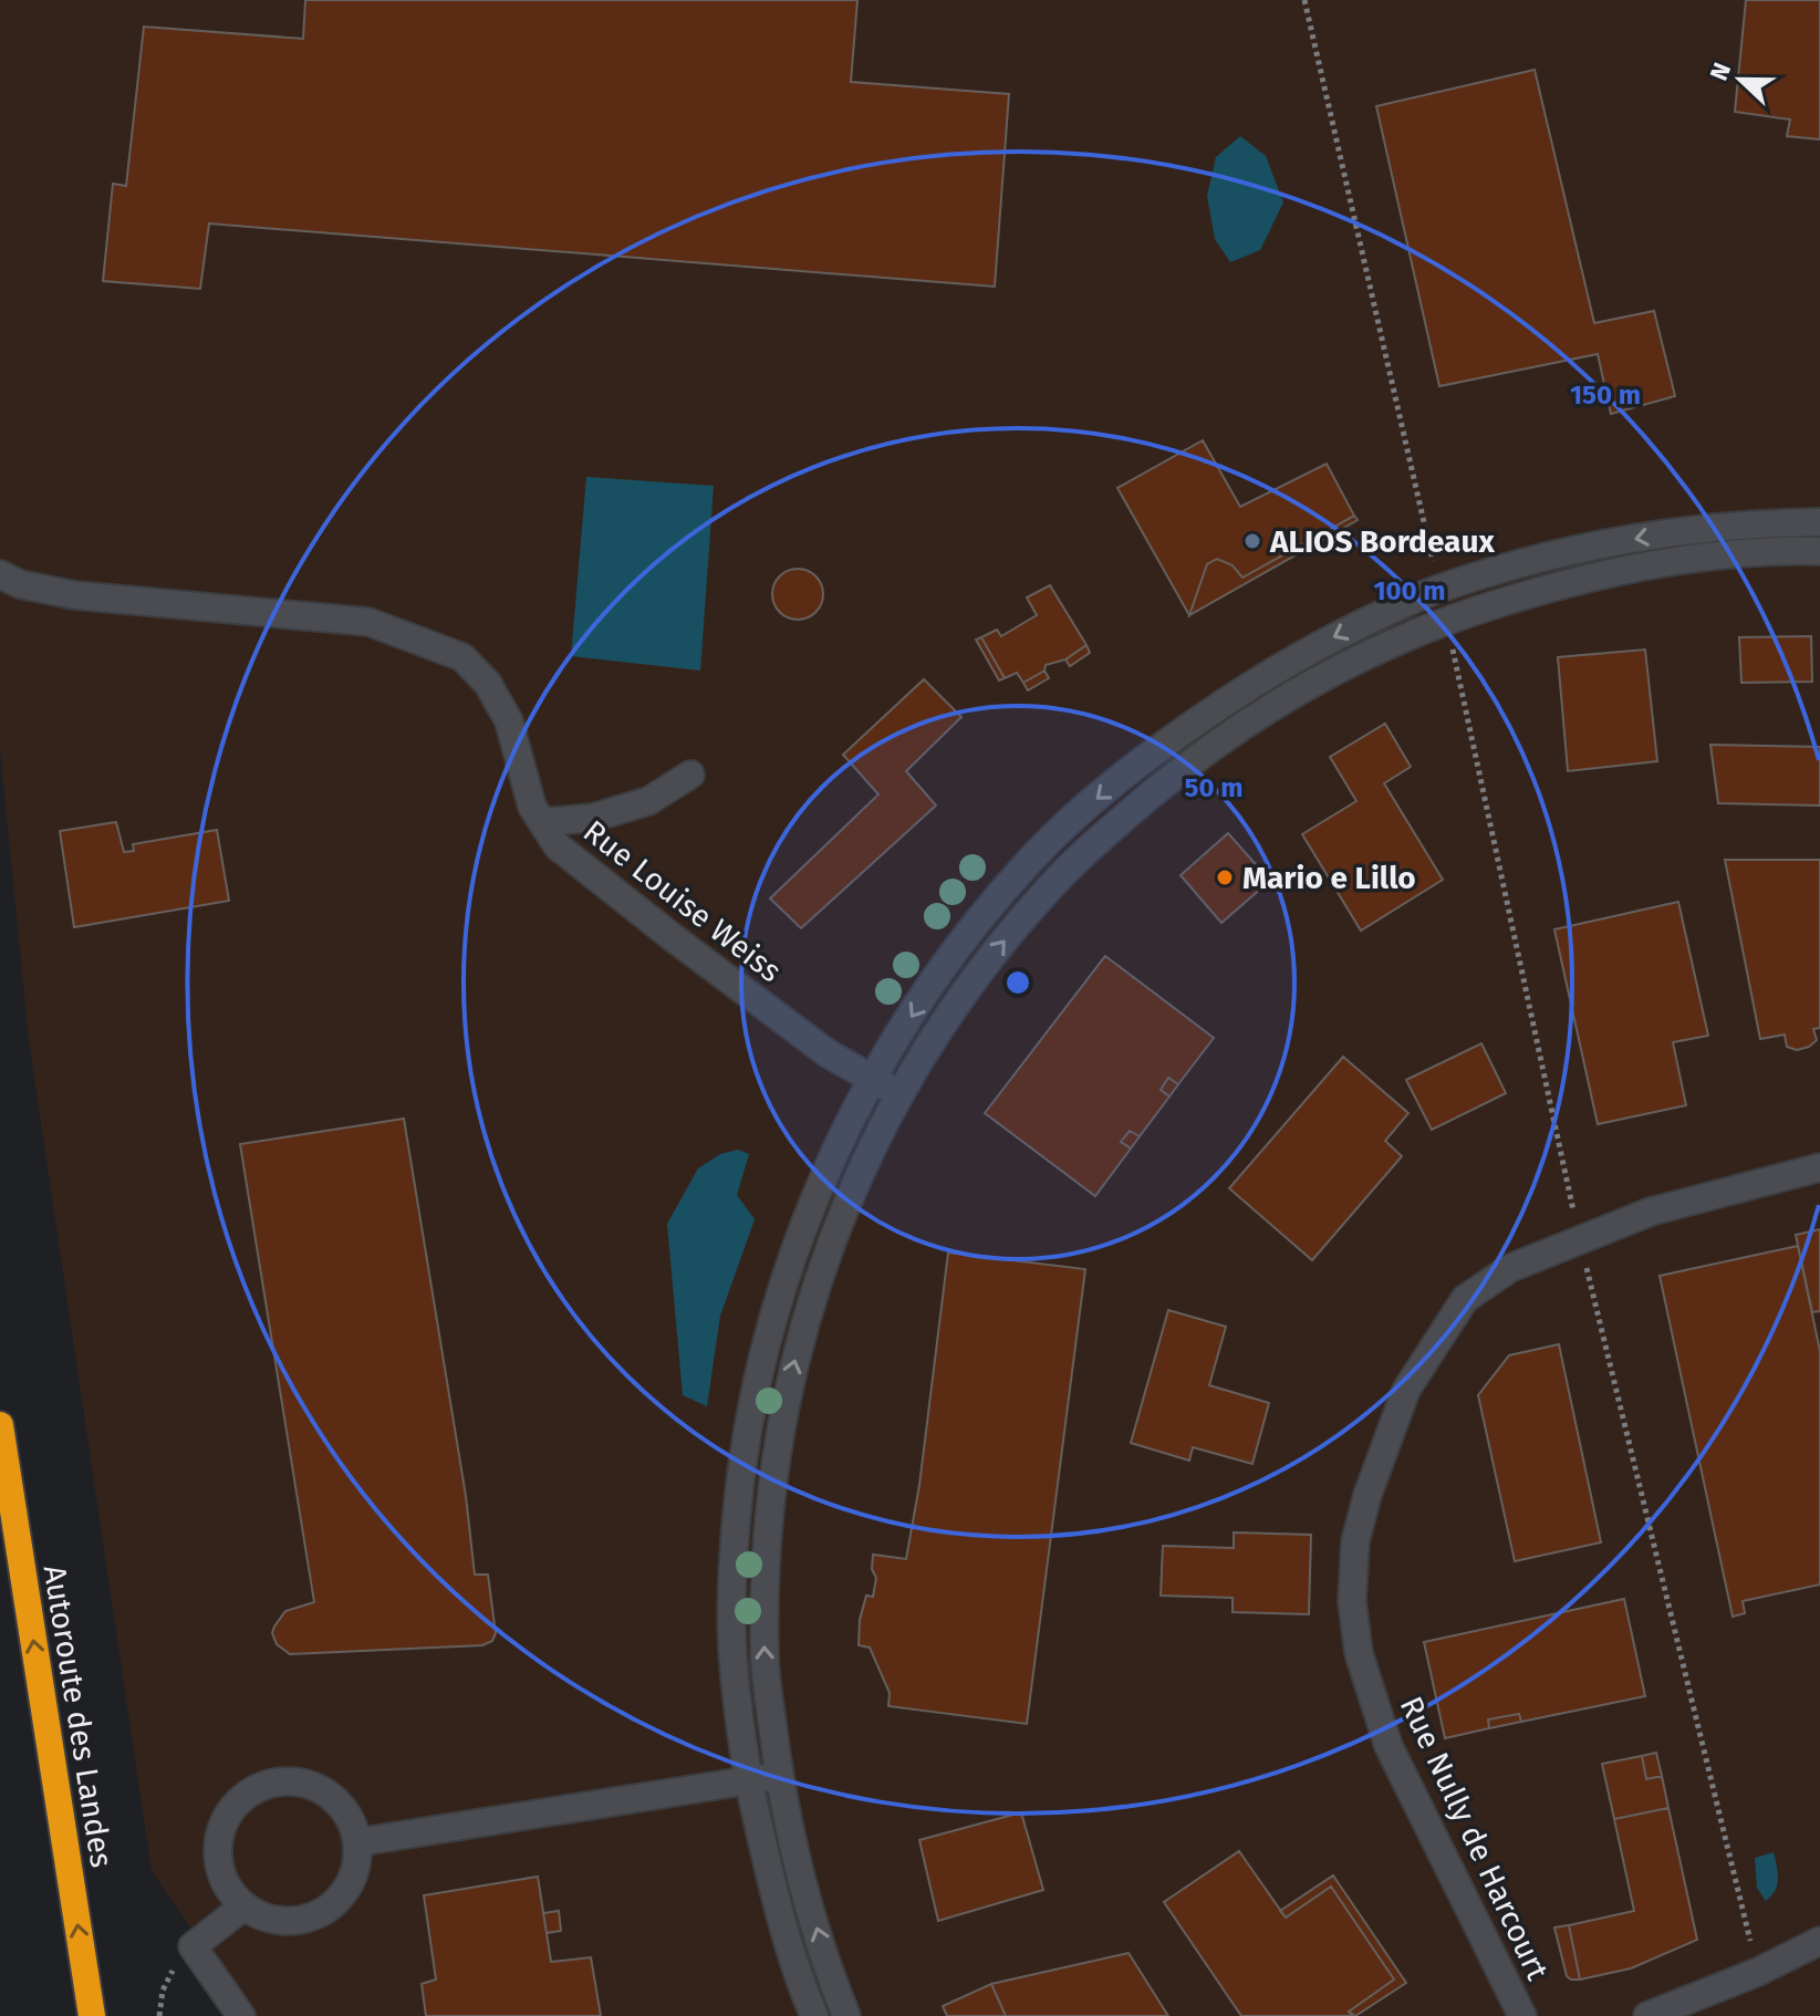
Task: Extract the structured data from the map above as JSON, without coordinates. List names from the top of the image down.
{
  "streets": {
    "highway": ["Autoroute des Landes"],
    "street": ["Rue Louise Weiss", "Rue Nully de Harcourt"]
  },
  "one_way": ["Autoroute des Landes"],
  "places": ["ALIOS Bordeaux", "Mario e Lillo"],
  "north": "left",
  "rings": ["150 m", "100 m", "50 m"]
}
